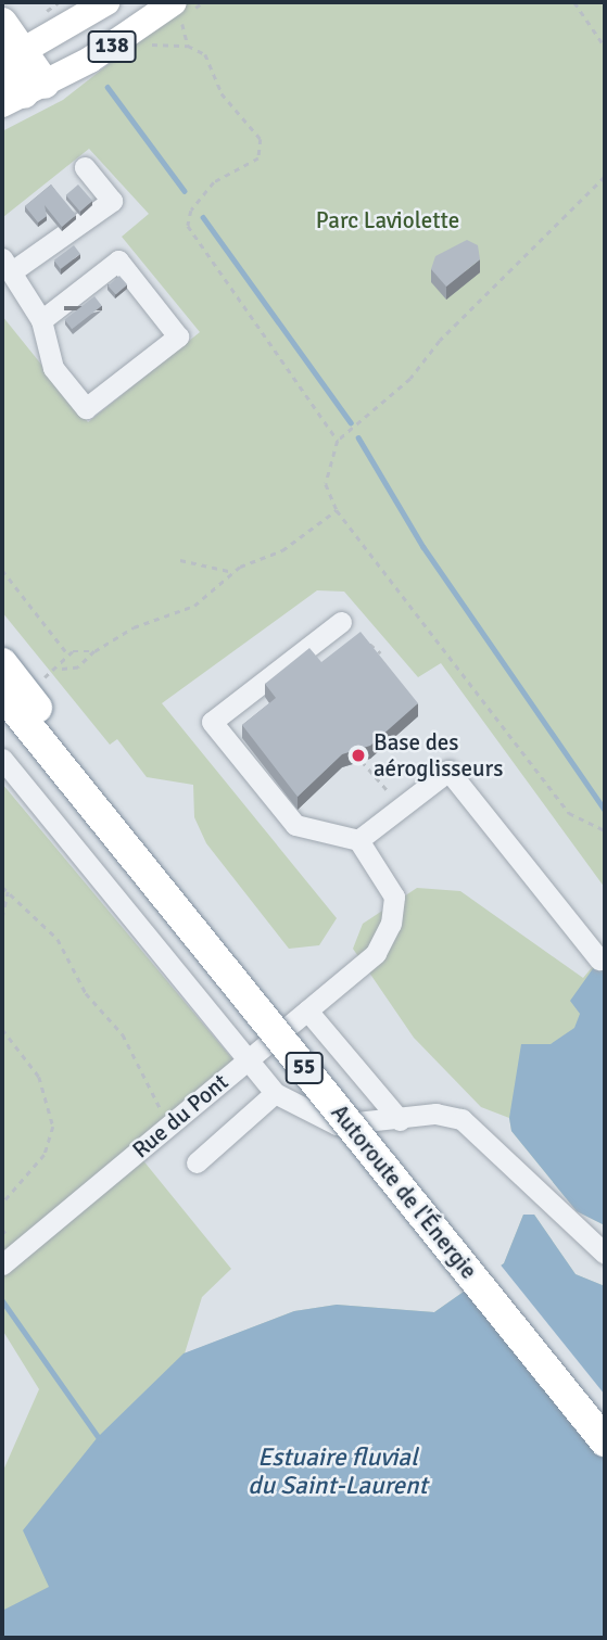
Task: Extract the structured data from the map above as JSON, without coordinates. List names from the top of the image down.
{
  "streets": {
    "highway": ["55", "Autoroute de l'Énergie"],
    "main road": ["138"],
    "street": ["Rue du Pont"]
  },
  "water": ["Estuaire fluvial du Saint-Laurent"],
  "parks": ["Parc Laviolette"],
  "places": ["Base des aéroglisseurs"]
}
